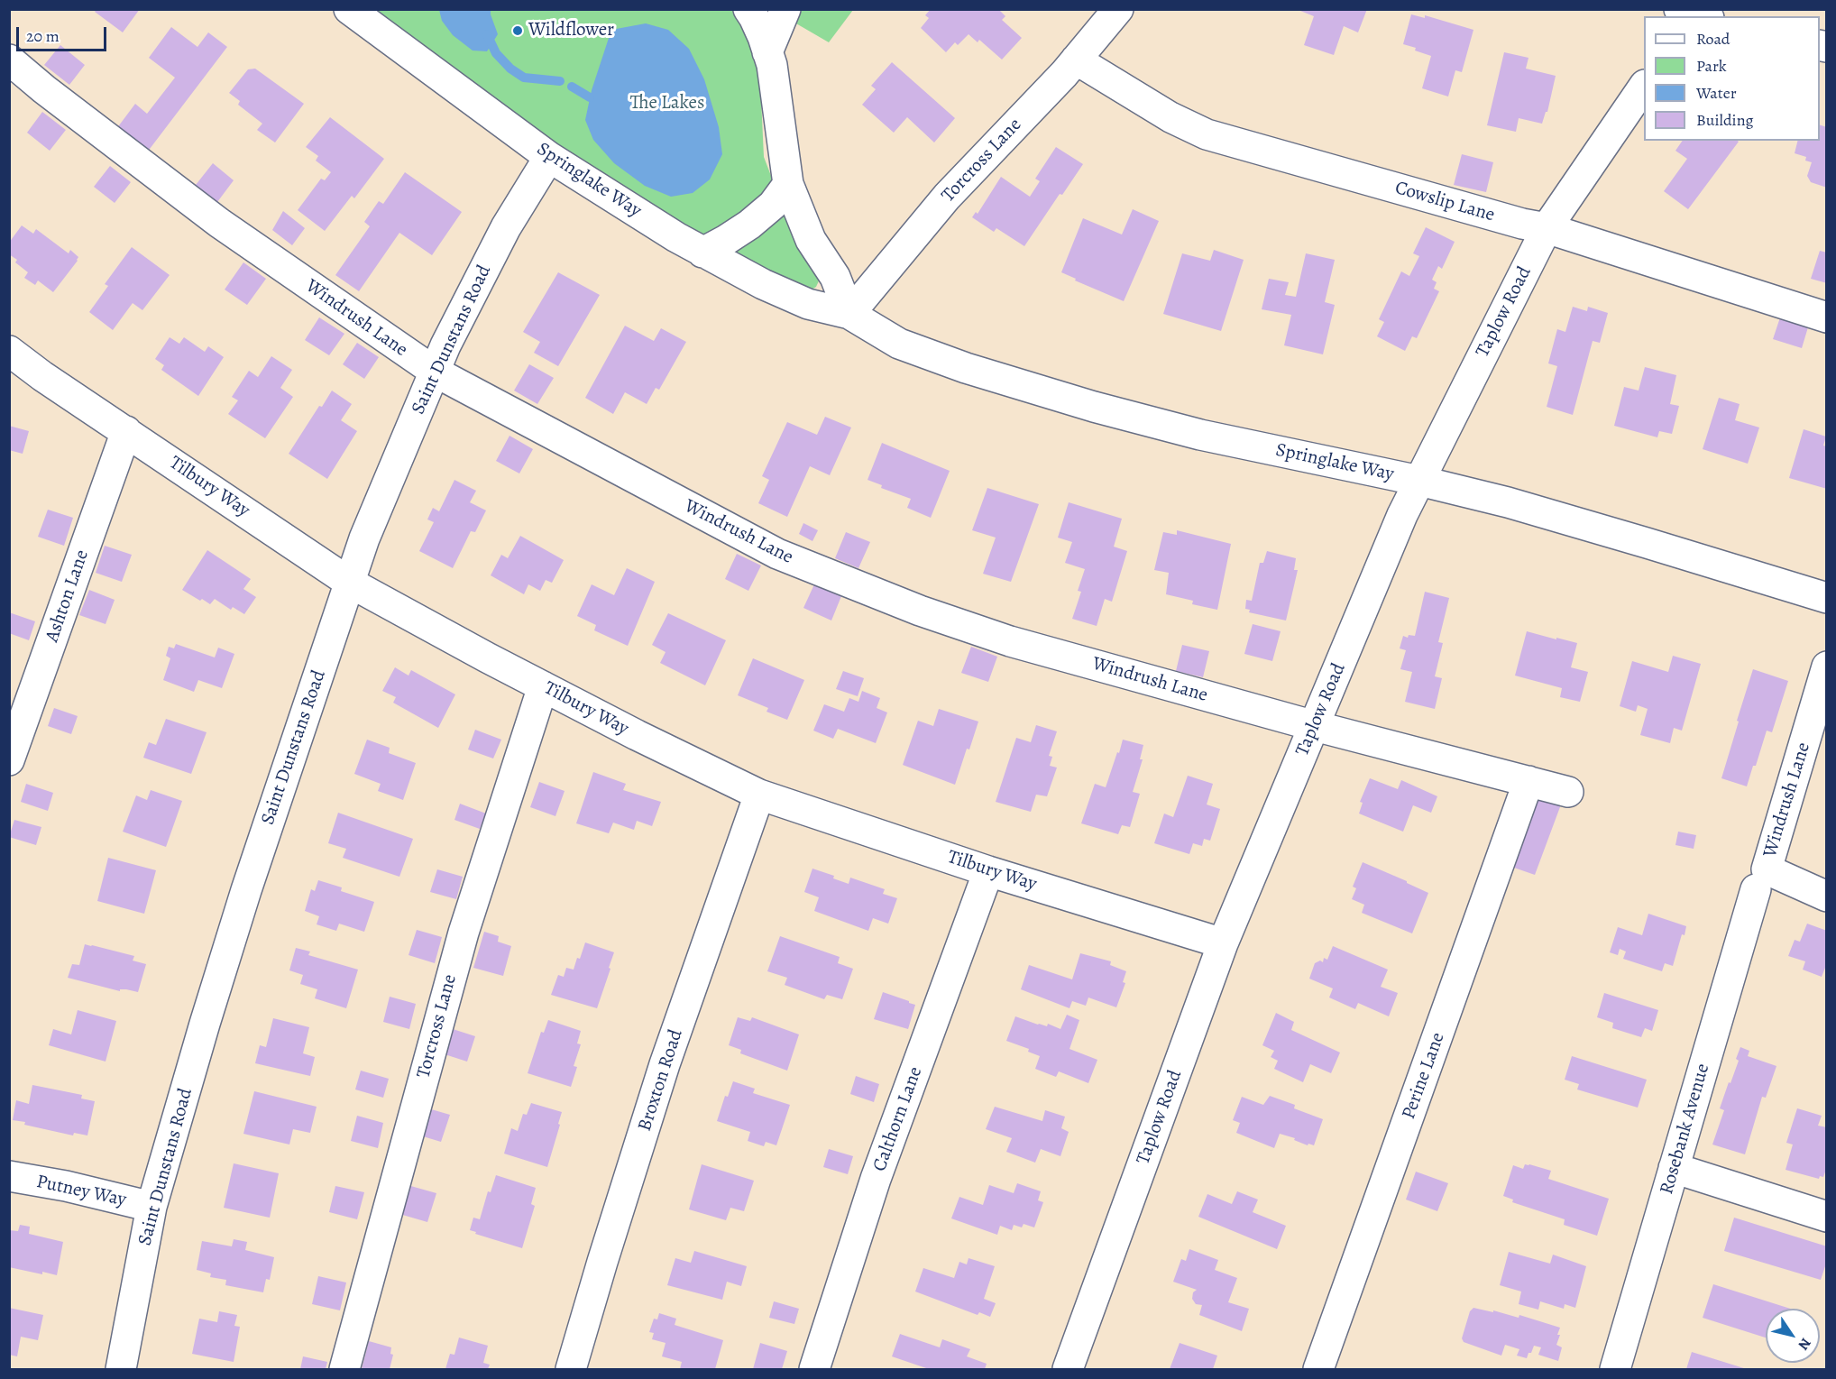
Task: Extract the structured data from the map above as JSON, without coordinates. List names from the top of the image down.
{
  "streets": {
    "street": [
      "Torcross Lane",
      "Springlake Way",
      "Cowslip Lane",
      "Taplow Road",
      "Windrush Lane",
      "Saint Dunstans Road",
      "Tilbury Way",
      "Ashton Lane",
      "Perine Lane",
      "Broxton Road",
      "Calthorn Lane",
      "Rosebank Avenue",
      "Putney Way"
    ]
  },
  "crossings": [
    ["Torcross Lane", "Springlake Way"],
    ["Torcross Lane", "Cowslip Lane"],
    ["Torcross Lane", "Tilbury Way"],
    ["Springlake Way", "Taplow Road"],
    ["Springlake Way", "Saint Dunstans Road"],
    ["Cowslip Lane", "Taplow Road"],
    ["Taplow Road", "Windrush Lane"],
    ["Taplow Road", "Tilbury Way"],
    ["Windrush Lane", "Saint Dunstans Road"],
    ["Windrush Lane", "Perine Lane"],
    ["Saint Dunstans Road", "Tilbury Way"],
    ["Saint Dunstans Road", "Putney Way"],
    ["Tilbury Way", "Ashton Lane"],
    ["Tilbury Way", "Broxton Road"],
    ["Tilbury Way", "Calthorn Lane"]
  ],
  "parks": ["The Lakes"],
  "places": ["Wildflower"],
  "legend": [
    "Road",
    "Park",
    "Water",
    "Building"
  ],
  "scale_bar": "20 m",
  "north": "bottom right"
}
